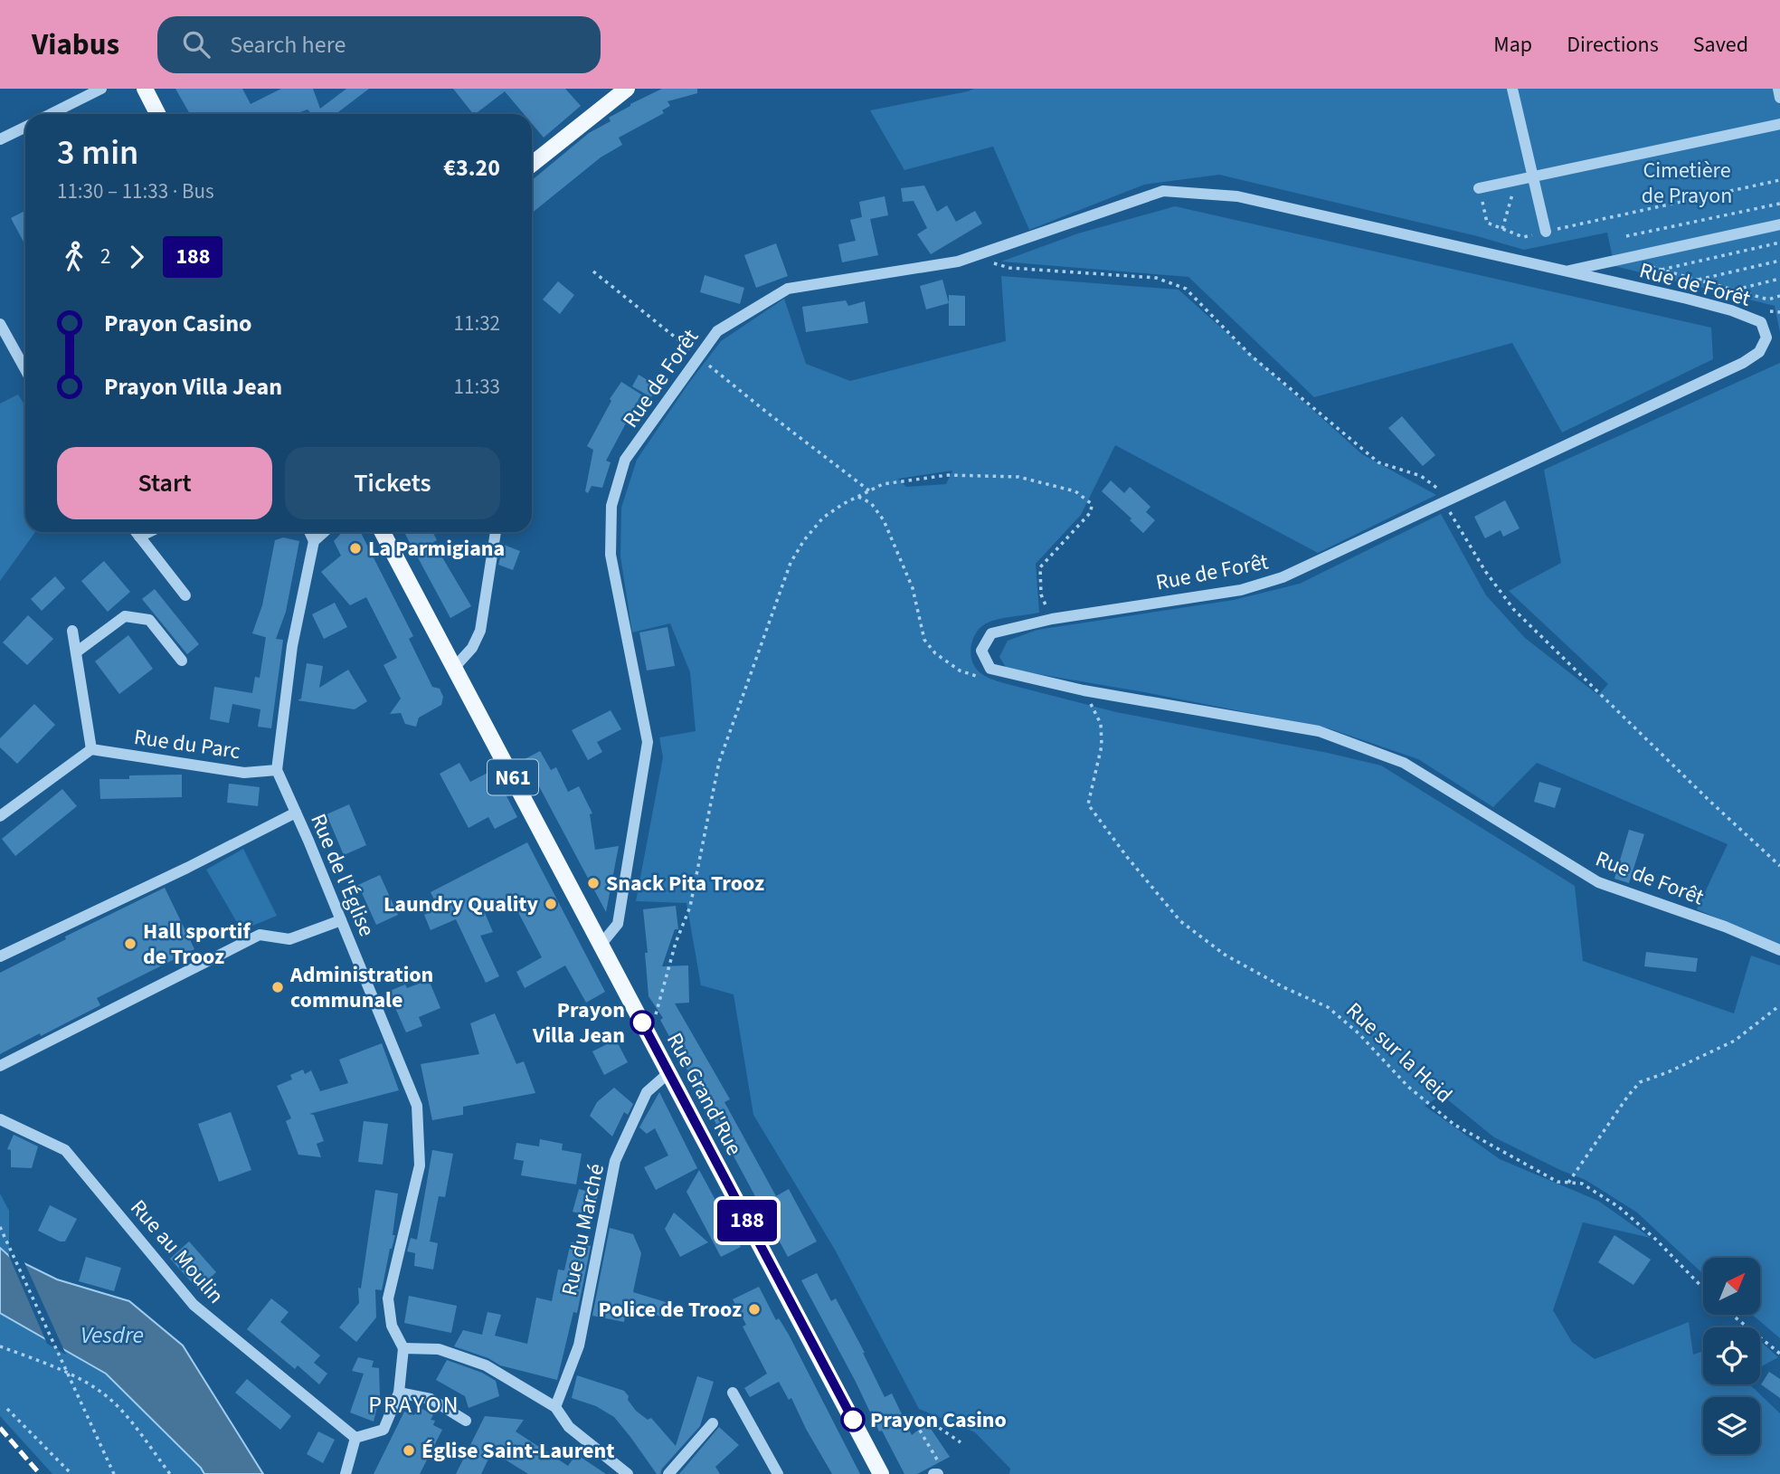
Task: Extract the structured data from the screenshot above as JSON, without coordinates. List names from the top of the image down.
{
  "streets": {
    "main road": ["N61", "Rue Grand'Rue"],
    "street": [
      "Rue de Forêt",
      "Rue du Parc",
      "Rue de l'Église",
      "Rue du Marché",
      "Rue au Moulin"
    ],
    "path": ["Rue sur la Heid"]
  },
  "crossings": [
    ["Rue de Forêt", "Rue sur la Heid"],
    ["Rue de Forêt", "Rue Grand'Rue"],
    ["Rue du Parc", "Rue de l'Église"],
    ["Rue Grand'Rue", "Rue du Marché"]
  ],
  "districts": ["PRAYON"],
  "water": ["Vesdre"],
  "parks": ["Cimetière de Prayon"],
  "places": [
    "La Parmigiana",
    "Snack Pita Trooz",
    "Laundry Quality",
    "Hall sportif de Trooz",
    "Administration communale",
    "Prayon Villa Jean",
    "Police de Trooz",
    "Prayon Casino",
    "Église Saint-Laurent"
  ],
  "lines": ["bus line 188"],
  "north": "top right",
  "page": {
    "header": "Viabus",
    "search": "Search here",
    "nav": ["Map", "Directions", "Saved"],
    "on_map": "188",
    "heading": ["3 min", "11:30 – 11:33 · Bus", "€3.20"],
    "legs": ["2", "188"],
    "list": [
      {
        "name": "Prayon Casino",
        "value": "11:32"
      },
      {
        "name": "Prayon Villa Jean",
        "value": "11:33"
      }
    ],
    "buttons": ["Start", "Tickets"]
  }
}
